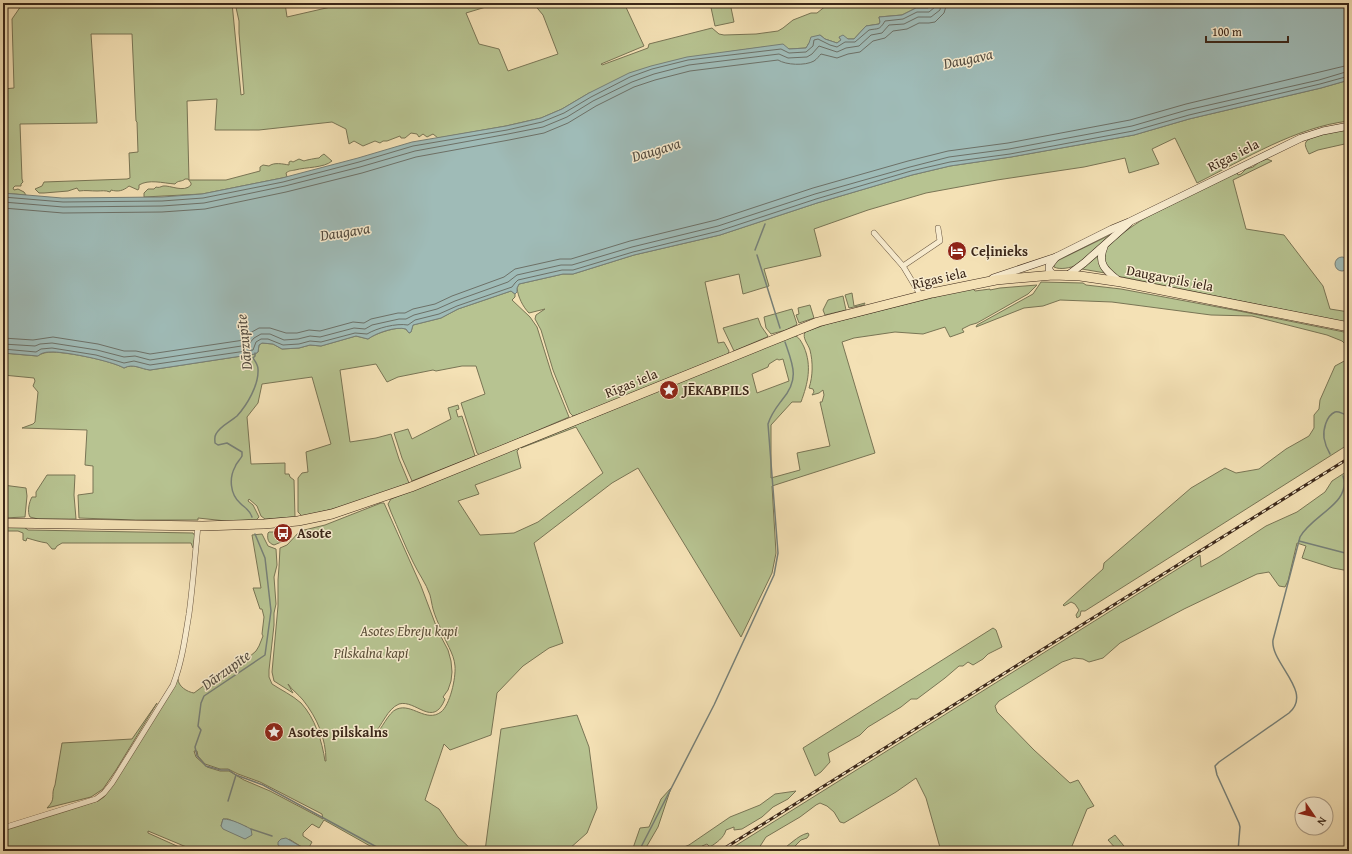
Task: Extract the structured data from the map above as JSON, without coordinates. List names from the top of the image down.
{
  "streets": {
    "highway": ["Rīgas iela", "Daugavpils iela"]
  },
  "crossings": [
    ["Rīgas iela", "Daugavpils iela"]
  ],
  "water": ["Daugava", "Dārzupīte"],
  "parks": ["Asotes Ebreju kapi", "Pilskalna kapi"],
  "places": {
    "hotel": ["Ceļinieks"],
    "place": ["JĒKABPILS", "Asotes pilskalns"],
    "bus stop": ["Asote"]
  },
  "scale_bar": "100 m",
  "north": "bottom right"
}
